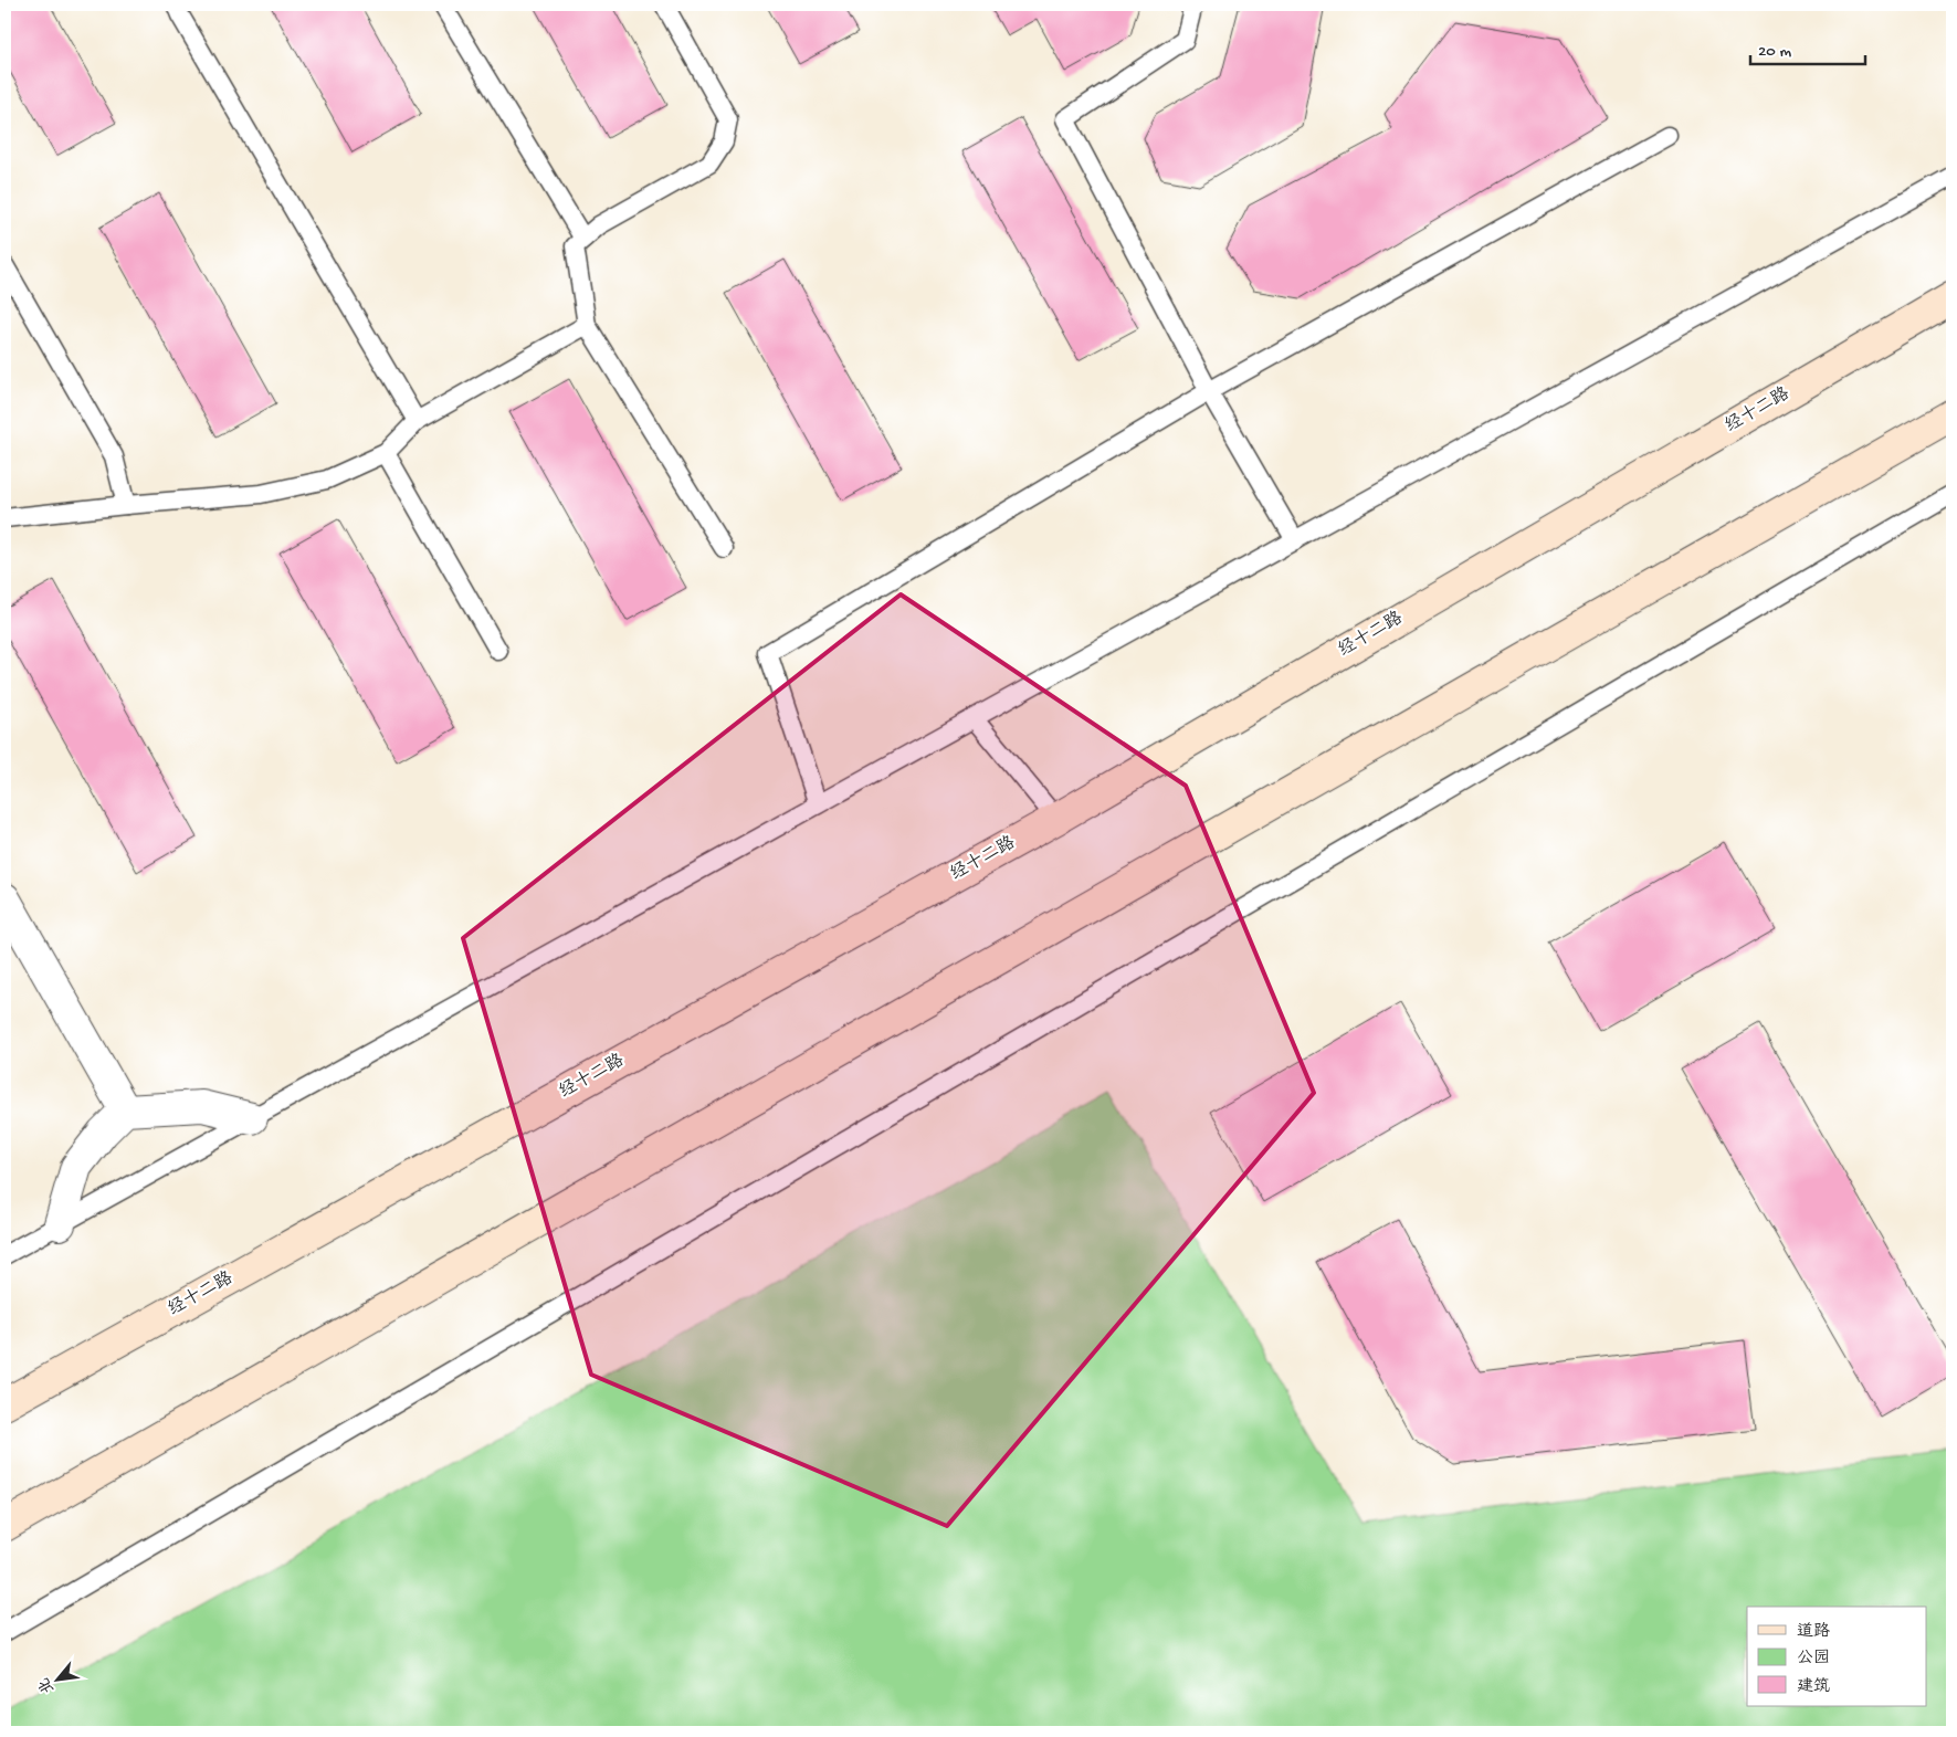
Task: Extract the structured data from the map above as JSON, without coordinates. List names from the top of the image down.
{
  "streets": {
    "main road": ["经十二路"]
  },
  "legend": ["道路", "公园", "建筑"],
  "scale_bar": "20 m",
  "north": "bottom left"
}
